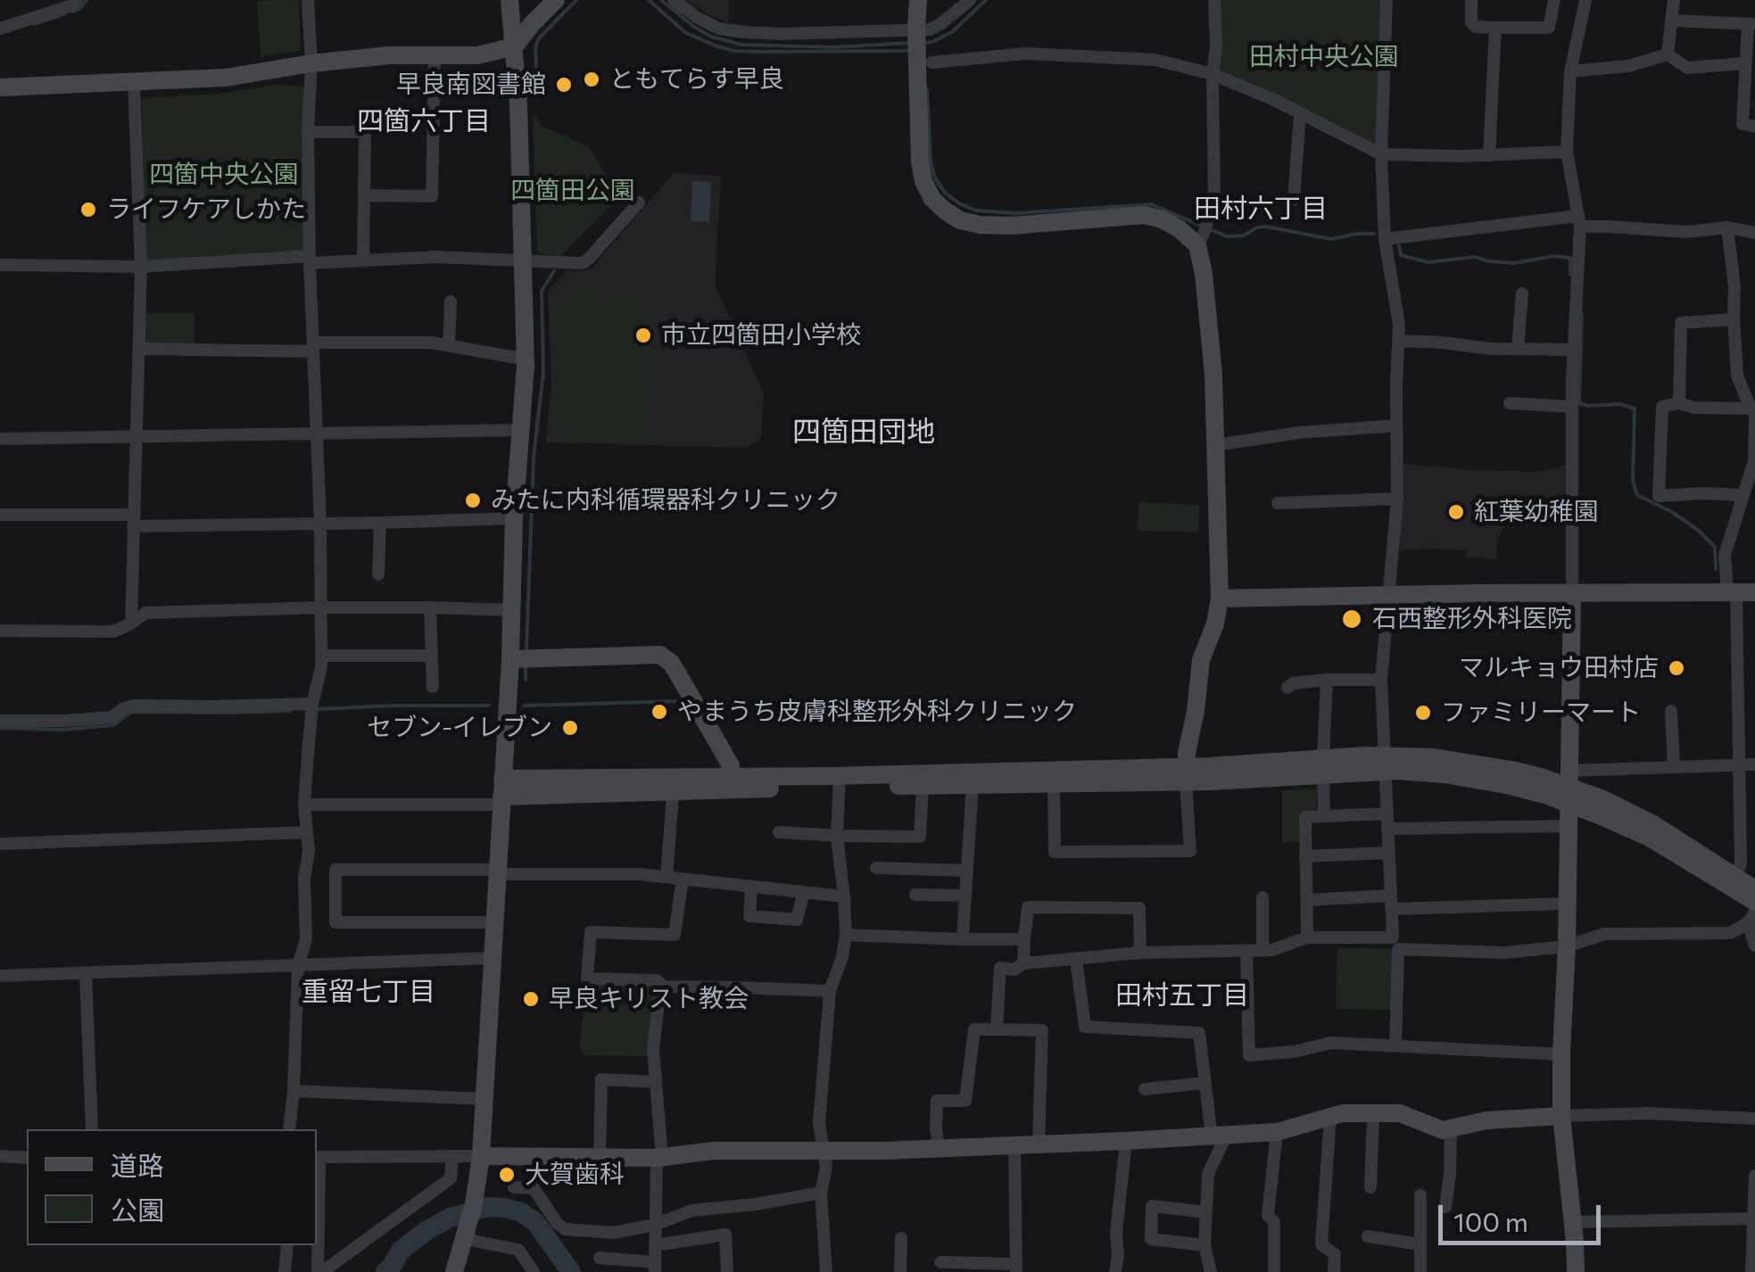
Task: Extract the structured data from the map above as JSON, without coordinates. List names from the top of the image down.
{
  "districts": [
    "四箇六丁目",
    "田村六丁目",
    "四箇田団地",
    "重留七丁目",
    "田村五丁目"
  ],
  "parks": ["田村中央公園", "四箇中央公園", "四箇田公園"],
  "places": [
    "ともてらす早良",
    "早良南図書館",
    "ライフケアしかた",
    "市立四箇田小学校",
    "みたに内科循環器科クリニック",
    "紅葉幼稚園",
    "石西整形外科医院",
    "マルキョウ田村店",
    "やまうち皮膚科整形外科クリニック",
    "ファミリーマート",
    "セブン-イレブン",
    "早良キリスト教会",
    "大賀歯科"
  ],
  "legend": ["道路", "公園"],
  "scale_bar": "100 m"
}
